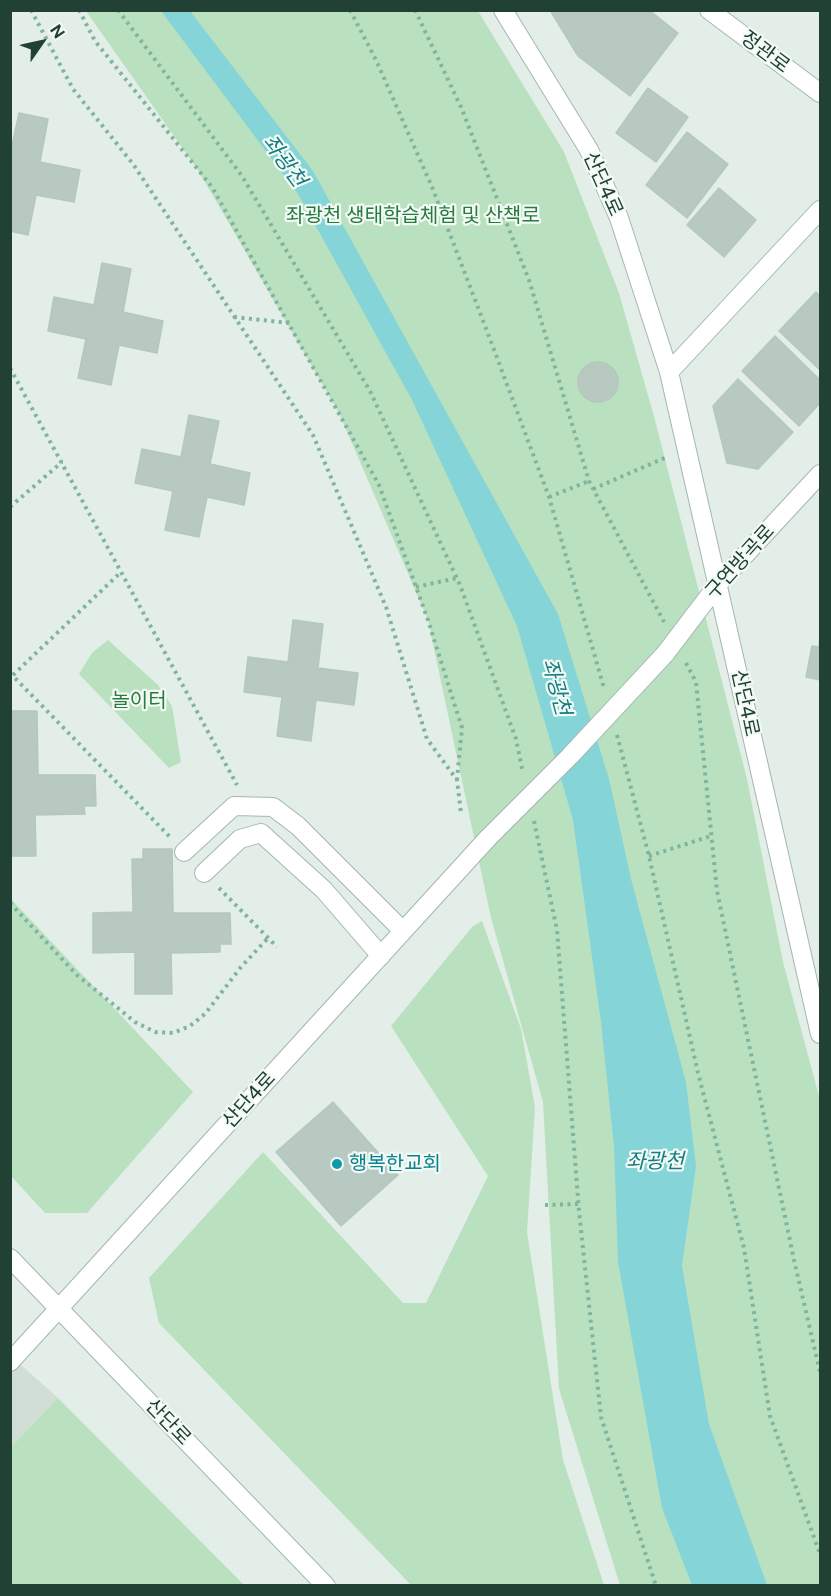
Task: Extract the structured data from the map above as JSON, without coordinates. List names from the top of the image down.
{
  "streets": {
    "street": [
      "정관로",
      "산단4로",
      "구연방곡로",
      "산단로"
    ]
  },
  "crossings": [
    ["산단4로", "구연방곡로"],
    ["산단4로", "산단로"]
  ],
  "water": ["좌광천"],
  "parks": ["좌광천 생태학습체험 및 산책로", "놀이터"],
  "places": ["행복한교회"],
  "north": "top right"
}
